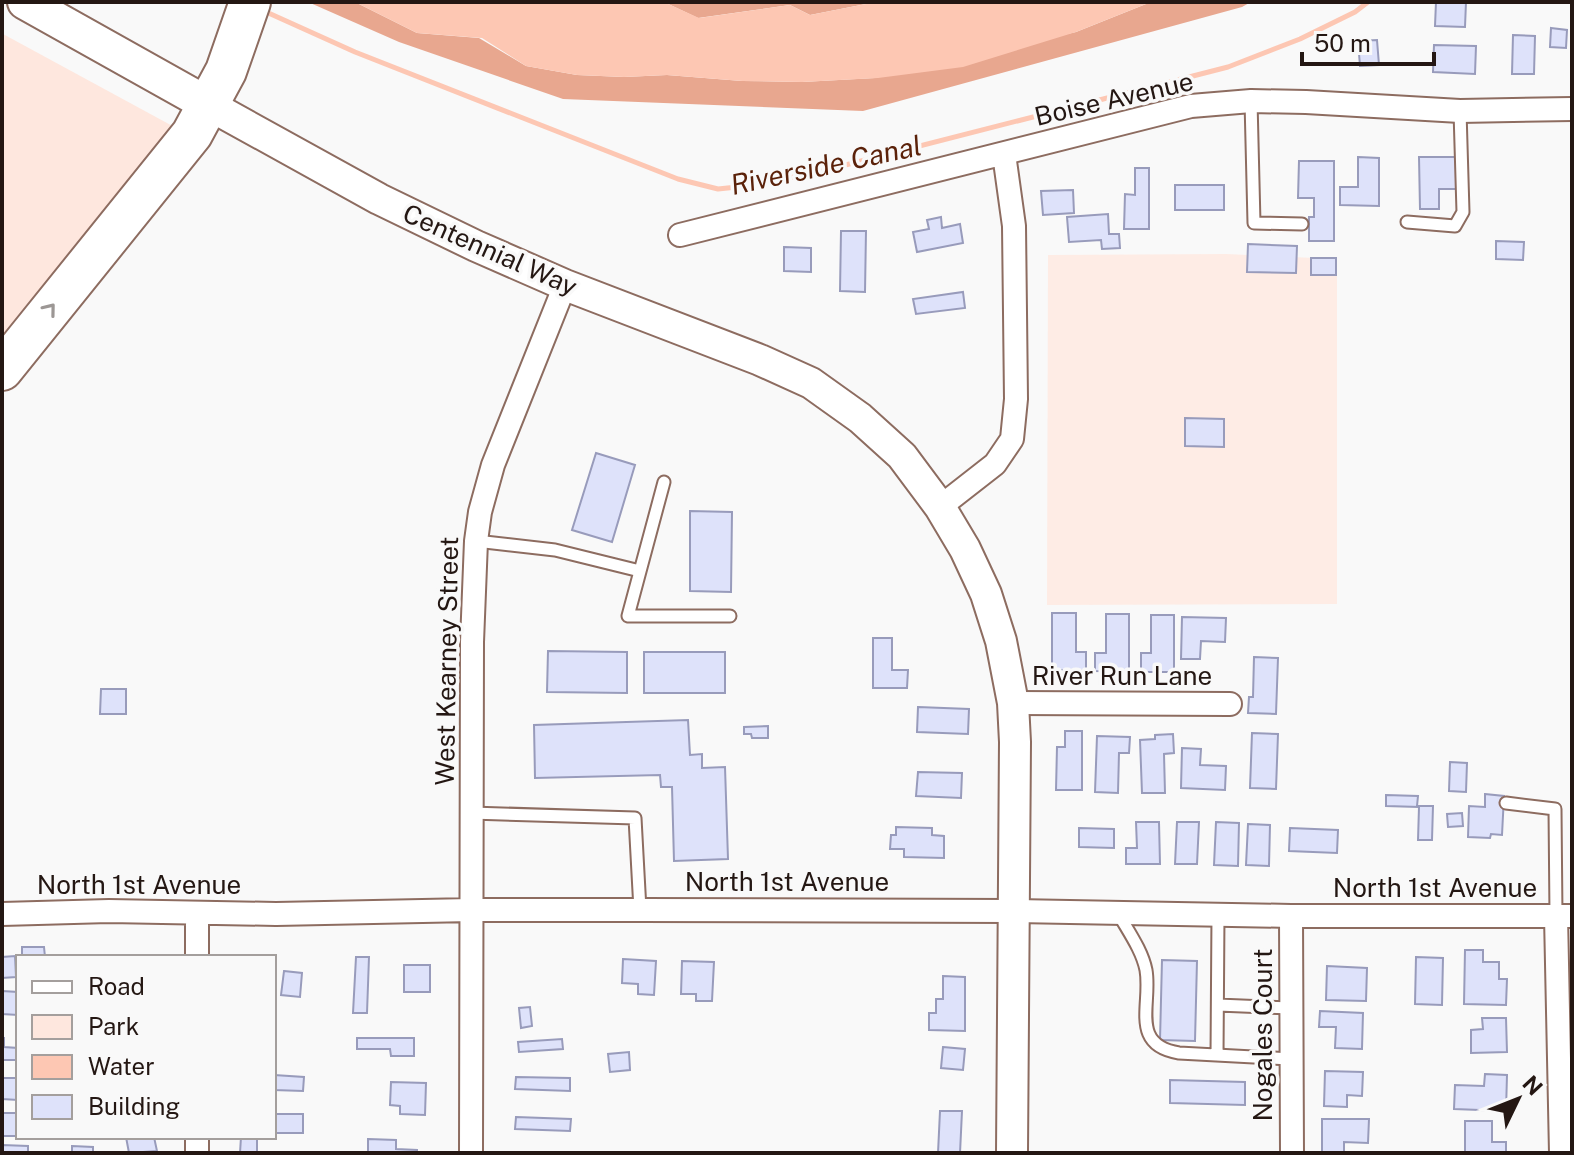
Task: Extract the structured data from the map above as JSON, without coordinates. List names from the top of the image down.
{
  "streets": {
    "main road": ["Centennial Way"],
    "street": [
      "Boise Avenue",
      "West Kearney Street",
      "River Run Lane",
      "North 1st Avenue",
      "Nogales Court"
    ]
  },
  "crossings": [
    ["Centennial Way", "West Kearney Street"],
    ["Centennial Way", "River Run Lane"],
    ["Centennial Way", "North 1st Avenue"],
    ["West Kearney Street", "North 1st Avenue"],
    ["North 1st Avenue", "Nogales Court"]
  ],
  "water": ["Riverside Canal"],
  "legend": [
    "Road",
    "Park",
    "Water",
    "Building"
  ],
  "scale_bar": "50 m",
  "north": "top right"
}
